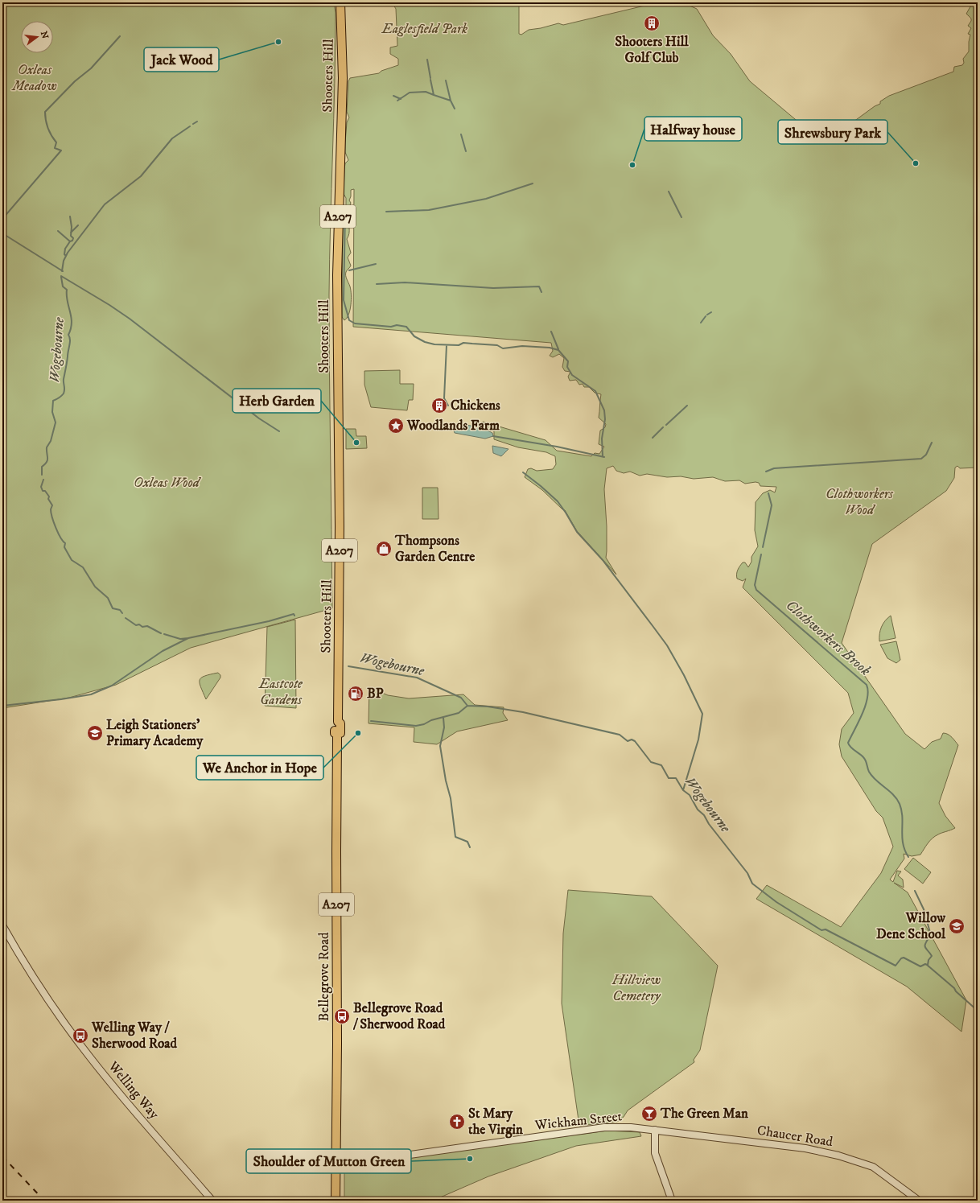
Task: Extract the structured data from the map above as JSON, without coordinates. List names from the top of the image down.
{
  "streets": {
    "main road": ["Shooters Hill", "A207", "Bellegrove Road"],
    "street": ["Welling Way", "Wickham Street", "Chaucer Road"]
  },
  "crossings": [
    ["Shooters Hill", "Bellegrove Road"],
    ["Bellegrove Road", "Wickham Street"],
    ["Wickham Street", "Chaucer Road"]
  ],
  "water": ["Wogebourne", "Clothworkers Brook"],
  "parks": [
    "Eaglesfield Park",
    "Oxleas Meadow",
    "Oxleas Wood",
    "Clothworkers Wood",
    "Eastcote Gardens",
    "Hillview Cemetery"
  ],
  "places": {
    "building": ["Shooters Hill Golf Club", "Chickens"],
    "other": [
      "Jack Wood",
      "Shrewsbury Park",
      "Halfway house",
      "Herb Garden",
      "We Anchor in Hope",
      "Shoulder of Mutton Green"
    ],
    "place": ["Woodlands Farm"],
    "shop": ["Thompsons Garden Centre"],
    "fuel station": ["BP"],
    "school or university": ["Leigh Stationers' Primary Academy", "Willow Dene School"],
    "bus stop": ["Bellegrove Road / Sherwood Road", "Welling Way / Sherwood Road"],
    "bar": ["The Green Man"],
    "church": ["St Mary the Virgin"]
  },
  "north": "right"
}
